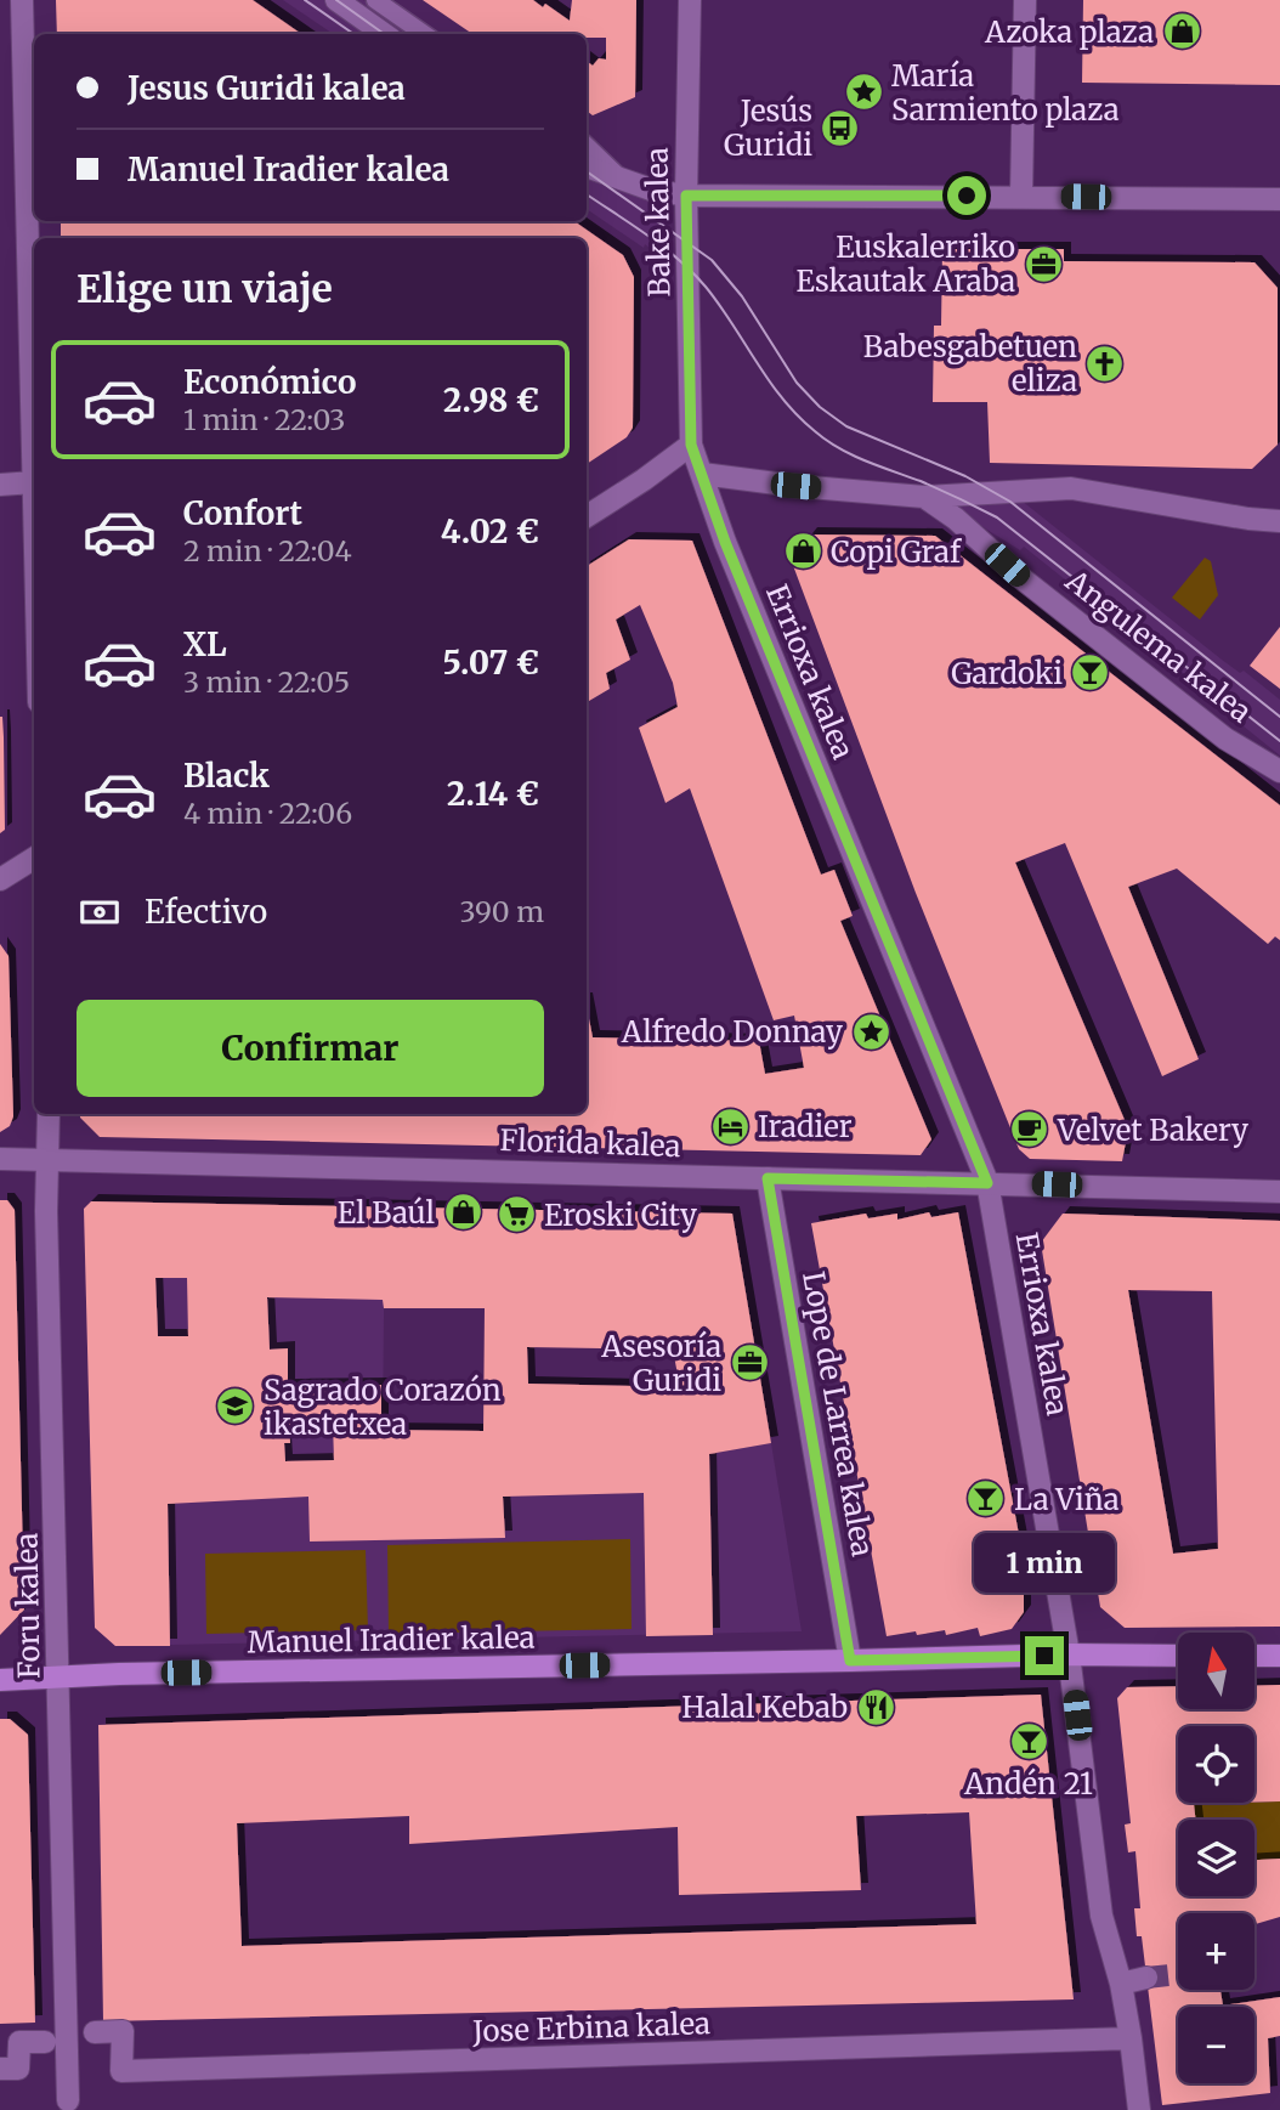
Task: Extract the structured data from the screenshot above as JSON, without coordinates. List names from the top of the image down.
{
  "streets": {
    "main road": ["Manuel Iradier kalea"],
    "street": [
      "Bake kalea",
      "Angulema kalea",
      "Errioxa kalea",
      "Florida kalea",
      "Lope de Larrea kalea",
      "Foru kalea",
      "Jose Erbina kalea"
    ]
  },
  "crossings": [
    ["Bake kalea", "Errioxa kalea"],
    ["Errioxa kalea", "Florida kalea"],
    ["Errioxa kalea", "Manuel Iradier kalea"],
    ["Errioxa kalea", "Jose Erbina kalea"],
    ["Florida kalea", "Lope de Larrea kalea"],
    ["Florida kalea", "Foru kalea"],
    ["Lope de Larrea kalea", "Manuel Iradier kalea"],
    ["Foru kalea", "Manuel Iradier kalea"]
  ],
  "places": {
    "shop": ["Azoka plaza", "Copi Graf", "El Baúl"],
    "place": ["María Sarmiento plaza", "Alfredo Donnay"],
    "bus stop": ["Jesús Guridi"],
    "office": ["Euskalerriko Eskautak Araba", "Asesoría Guridi"],
    "church": ["Babesgabetuen eliza"],
    "bar": ["Gardoki", "La Viña", "Andén 21"],
    "hotel": ["Iradier"],
    "cafe": ["Velvet Bakery"],
    "supermarket": ["Eroski City"],
    "school or university": ["Sagrado Corazón ikastetxea"],
    "restaurant": ["Halal Kebab"]
  },
  "north": "top",
  "page": {
    "banner": ["Jesus Guridi kalea", "Manuel Iradier kalea"],
    "heading": "Elige un viaje",
    "list": [
      {
        "name": "Económico",
        "note": "1 min · 22:03",
        "value": "2.98 €"
      },
      {
        "name": "Confort",
        "note": "2 min · 22:04",
        "value": "4.02 €"
      },
      {
        "name": "XL",
        "note": "3 min · 22:05",
        "value": "5.07 €"
      },
      {
        "name": "Black",
        "note": "4 min · 22:06",
        "value": "2.14 €"
      }
    ],
    "pay": ["Efectivo", "390 m"],
    "buttons": "Confirmar",
    "bubble": "1 min",
    "map_buttons": ["+", "−"]
  }
}
